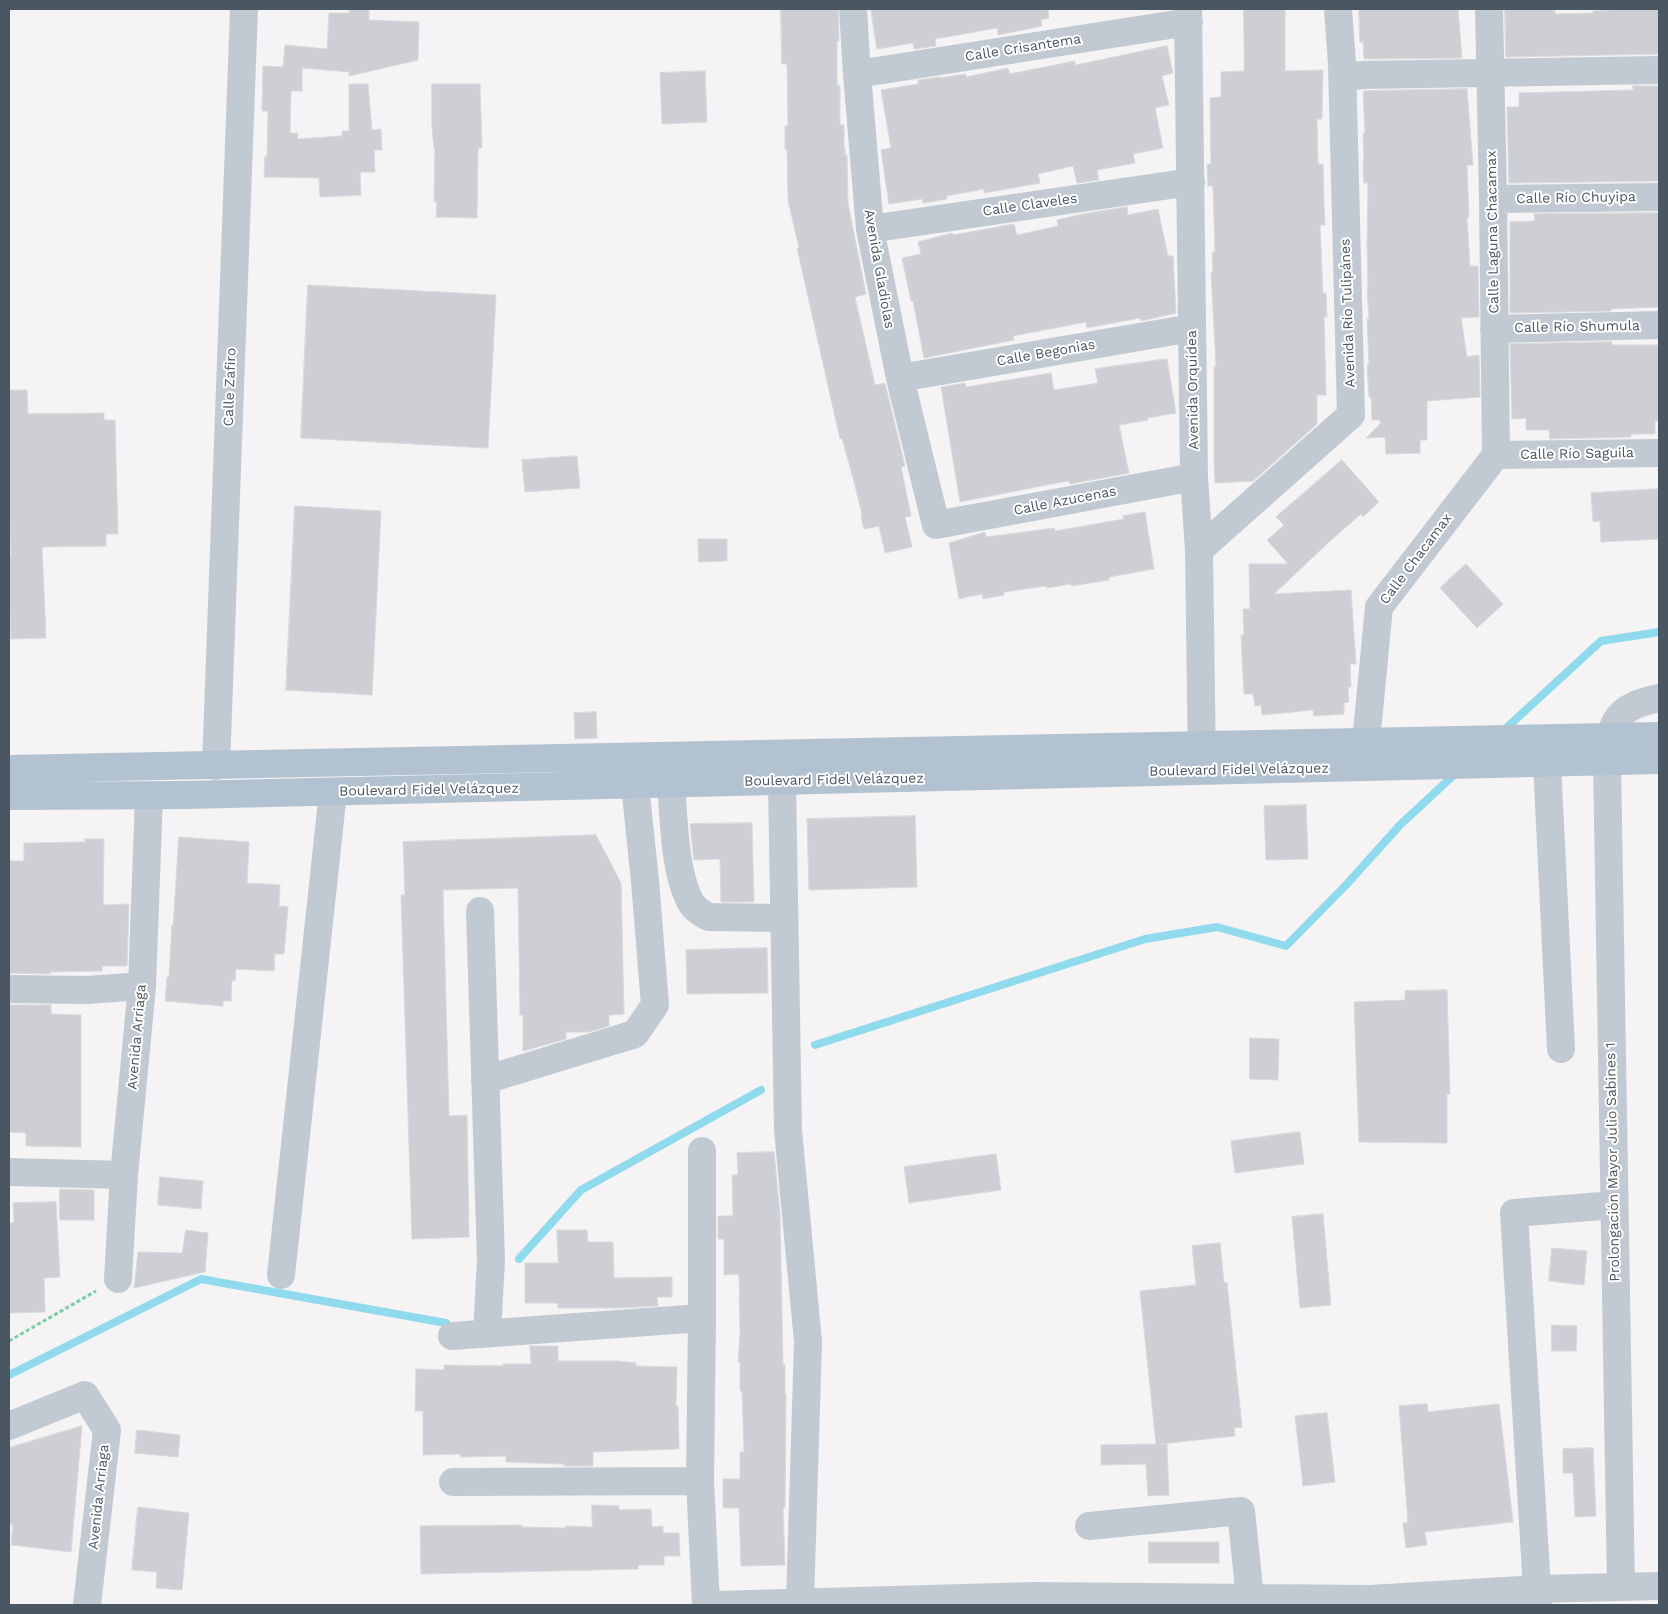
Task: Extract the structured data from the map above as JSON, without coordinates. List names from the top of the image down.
{
  "streets": {
    "main road": ["Boulevard Fidel Velázquez"],
    "street": [
      "Calle Crisantema",
      "Calle Río Chuyipa",
      "Calle Claveles",
      "Calle Laguna Chacamax",
      "Avenida Gladiolas",
      "Avenida Río Tulipánes",
      "Calle Río Shumula",
      "Calle Begonias",
      "Calle Zafiro",
      "Avenida Orquídea",
      "Calle Río Saguila",
      "Calle Azucenas",
      "Calle Chacamax",
      "Avenida Arriaga",
      "Prolongación Mayor Julio Sabines 1"
    ]
  },
  "crossings": [
    ["Calle Crisantema", "Avenida Gladiolas"],
    ["Calle Crisantema", "Avenida Orquídea"],
    ["Calle Río Chuyipa", "Calle Laguna Chacamax"],
    ["Calle Claveles", "Avenida Gladiolas"],
    ["Calle Claveles", "Avenida Orquídea"],
    ["Calle Laguna Chacamax", "Calle Río Shumula"],
    ["Calle Laguna Chacamax", "Calle Río Saguila"],
    ["Calle Laguna Chacamax", "Calle Chacamax"],
    ["Avenida Gladiolas", "Calle Begonias"],
    ["Avenida Gladiolas", "Calle Azucenas"],
    ["Avenida Río Tulipánes", "Avenida Orquídea"],
    ["Calle Begonias", "Avenida Orquídea"],
    ["Calle Zafiro", "Boulevard Fidel Velázquez"],
    ["Avenida Orquídea", "Calle Azucenas"],
    ["Avenida Orquídea", "Boulevard Fidel Velázquez"],
    ["Calle Río Saguila", "Calle Chacamax"],
    ["Calle Chacamax", "Boulevard Fidel Velázquez"],
    ["Boulevard Fidel Velázquez", "Avenida Arriaga"],
    ["Boulevard Fidel Velázquez", "Prolongación Mayor Julio Sabines 1"]
  ]
}
